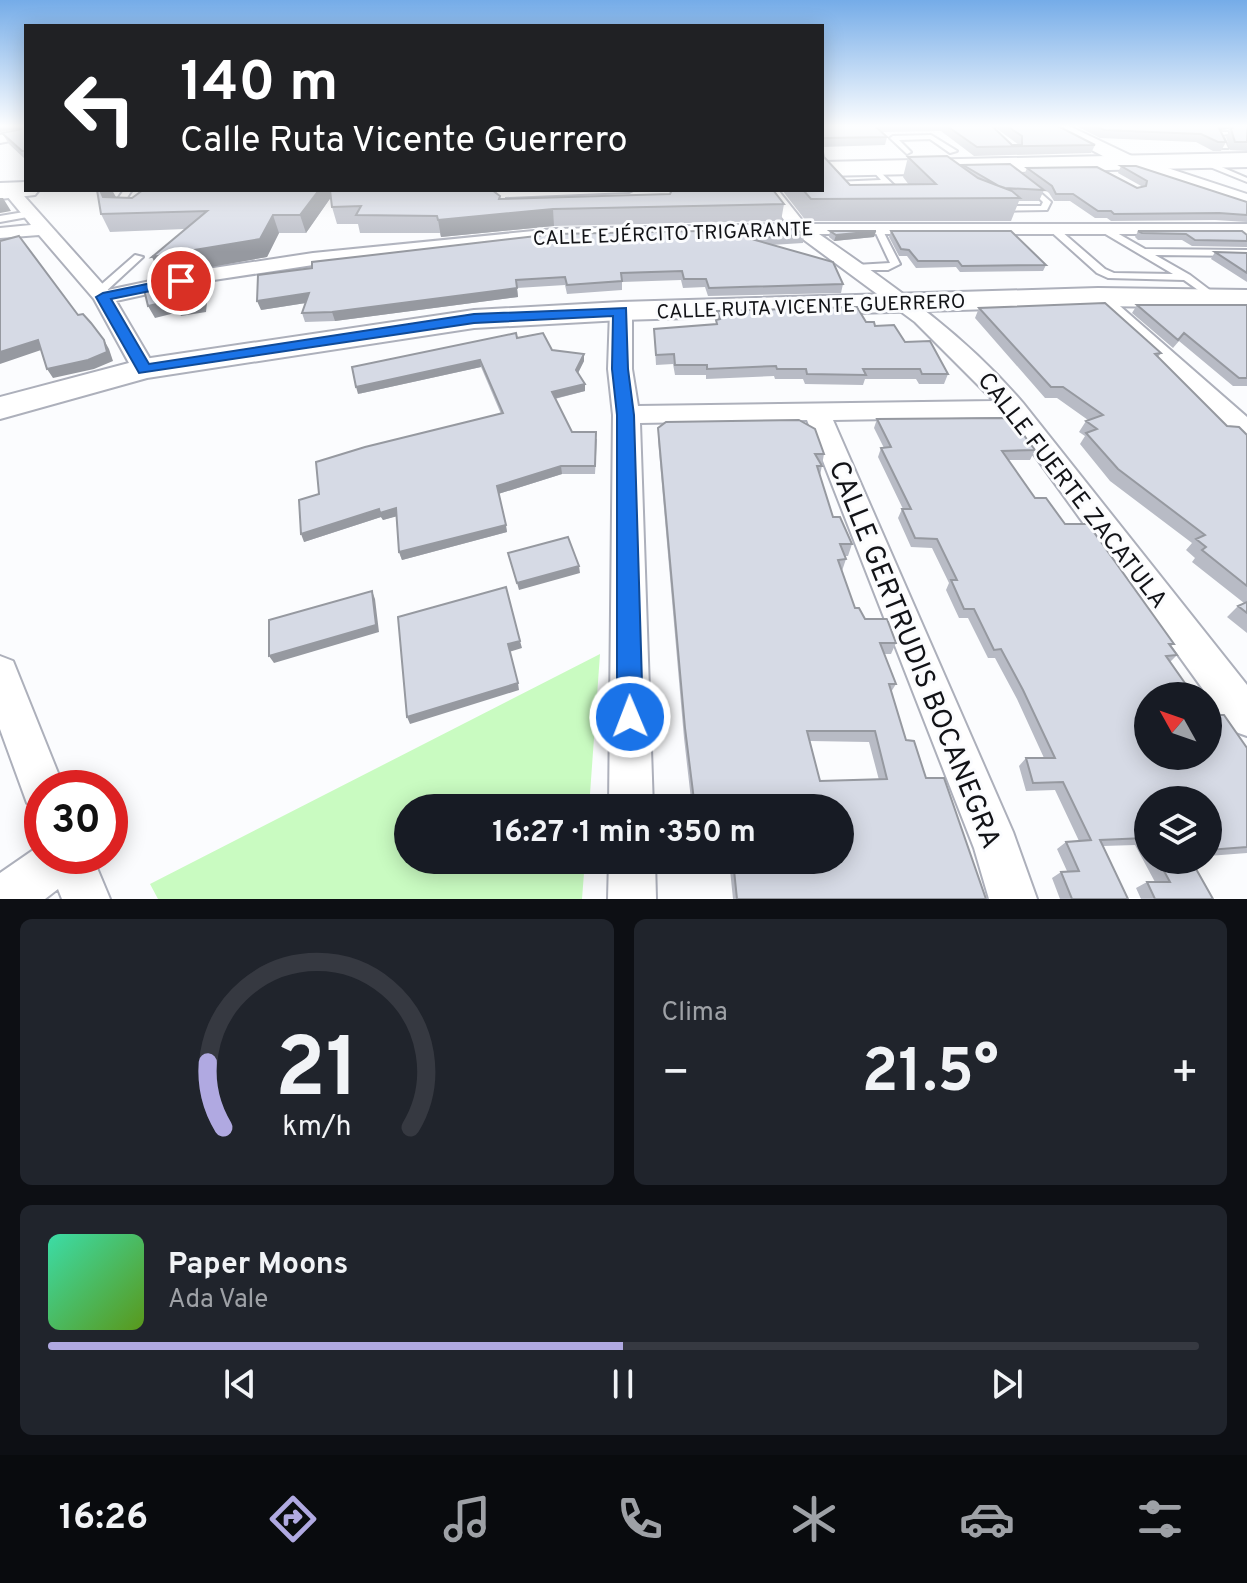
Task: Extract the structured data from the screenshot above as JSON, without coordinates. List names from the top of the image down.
{
  "streets": {
    "main road": ["CALLE RUTA VICENTE GUERRERO"],
    "street": ["CALLE EJÉRCITO TRIGARANTE", "CALLE FUERTE ZACATULA", "CALLE GERTRUDIS BOCANEGRA"]
  },
  "crossings": [
    ["CALLE EJÉRCITO TRIGARANTE", "CALLE FUERTE ZACATULA"],
    ["CALLE RUTA VICENTE GUERRERO", "CALLE FUERTE ZACATULA"]
  ],
  "north": "top left",
  "page": {
    "turn": ["140 m", "Calle Ruta Vicente Guerrero"],
    "limit": "30",
    "trip": "16:27 · 1 min · 350 m",
    "tile": "Clima",
    "heat": ["−", "21.5°", "+"],
    "song": ["Paper Moons", "Ada Vale"],
    "tabs": "16:26",
    "gauge": ["21", "km/h"]
  }
}
